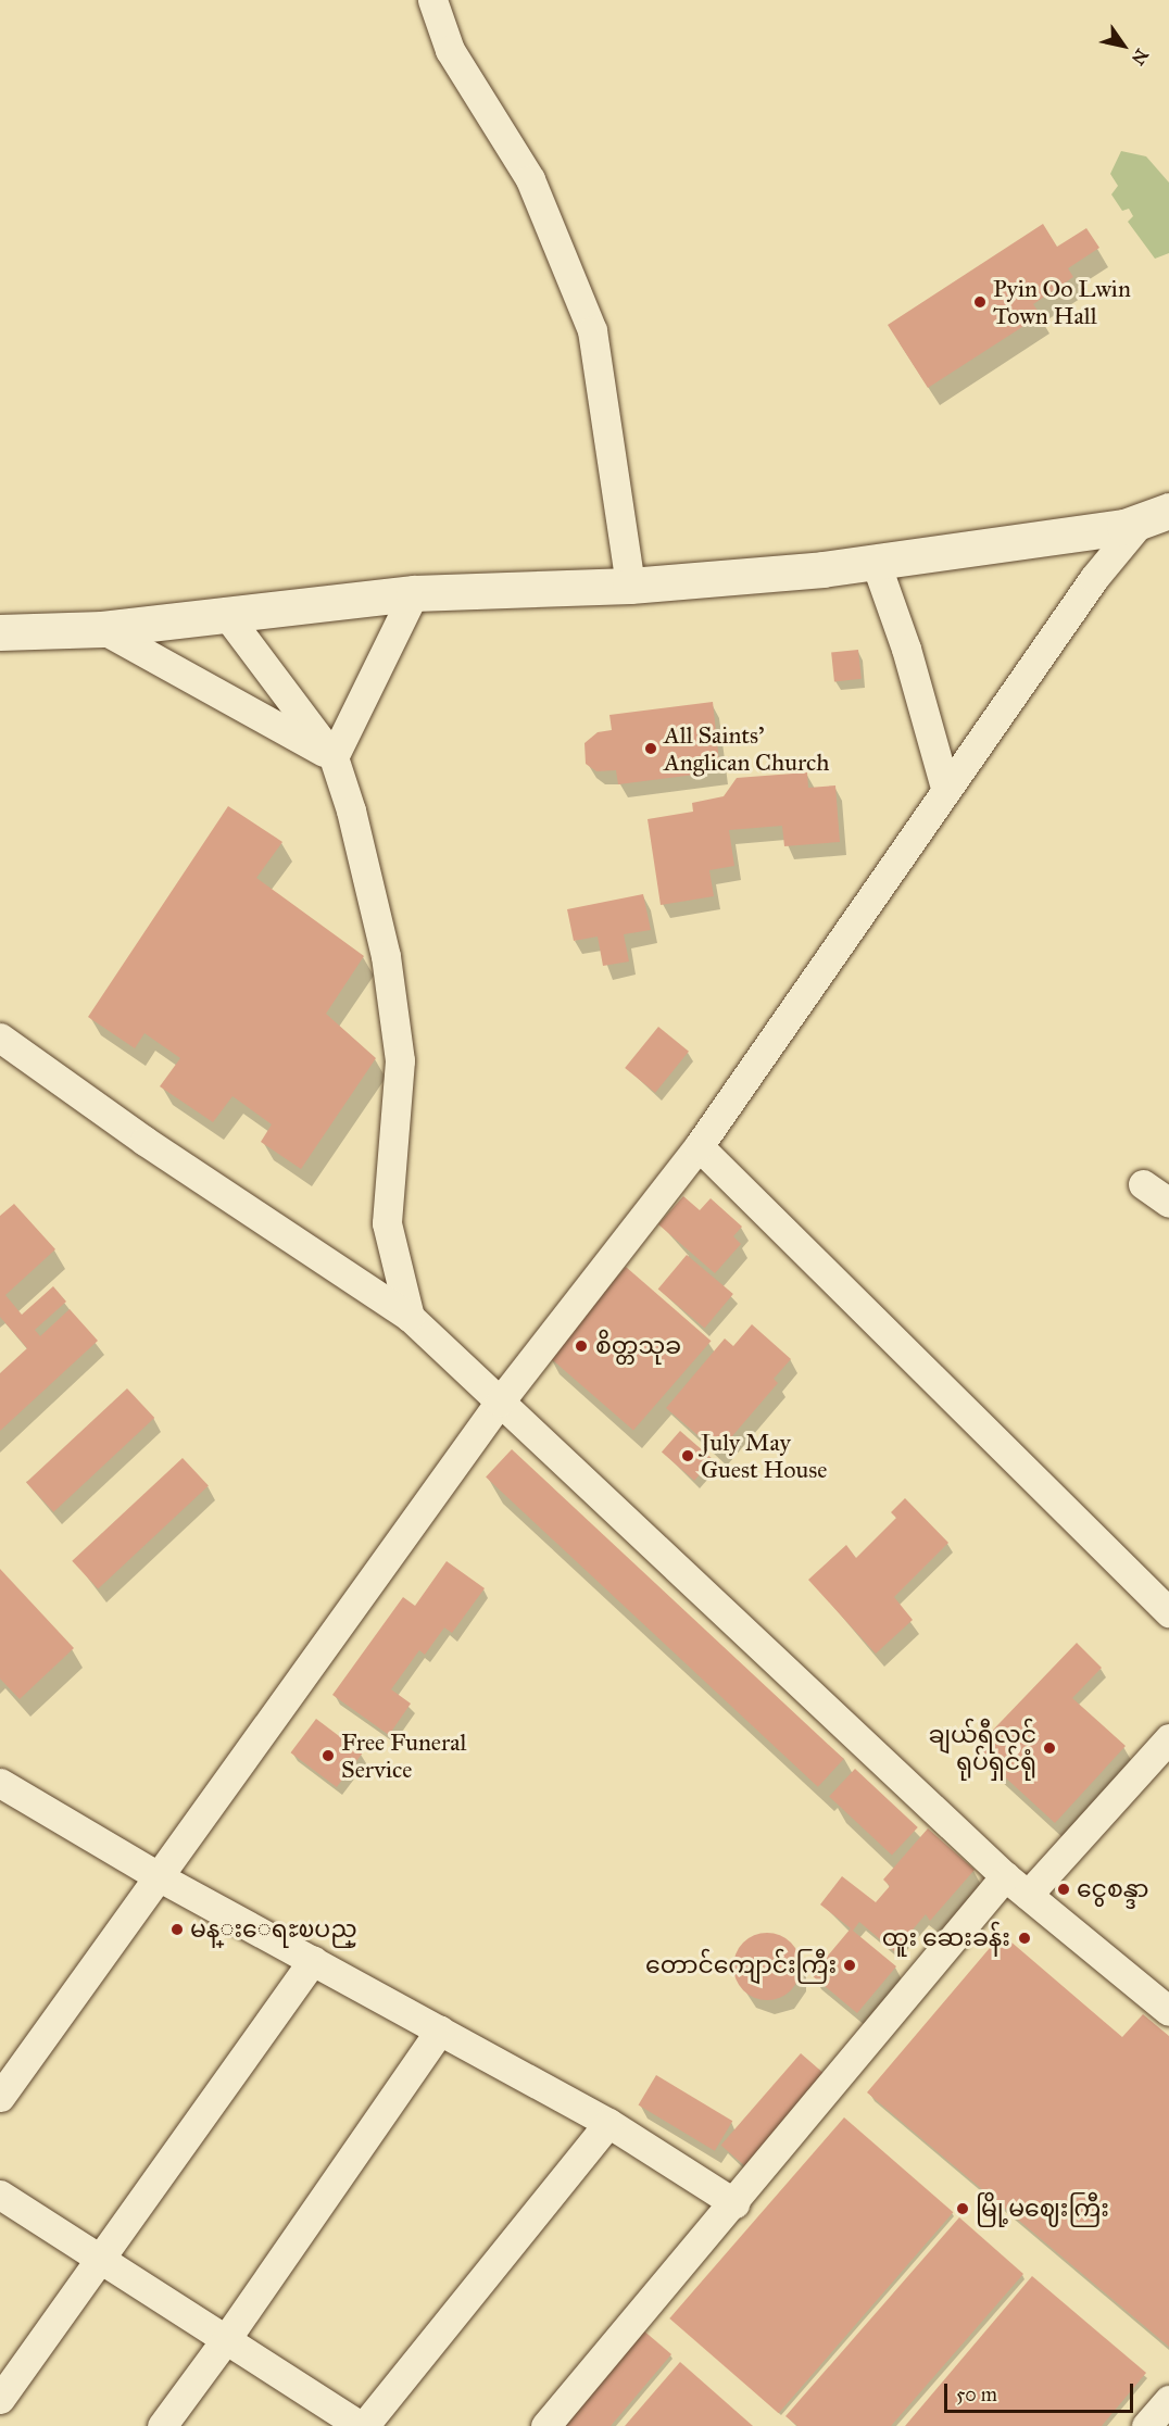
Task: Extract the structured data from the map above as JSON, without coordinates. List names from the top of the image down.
{
  "places": [
    "Pyin Oo Lwin Town Hall",
    "All Saints' Anglican Church",
    "စိတ္တသုခ",
    "July May Guest House",
    "ချယ်ရီလွင် ရုပ်ရှင်ရုံ",
    "Free Funeral Service",
    "ငွေစန္ဒာ",
    "မန္းေရႊၿပည္",
    "ထူး ဆေးခန်း",
    "တောင်ကျောင်းကြီး",
    "မြို့မဈေးကြီး"
  ],
  "scale_bar": "50 m",
  "north": "bottom right"
}
